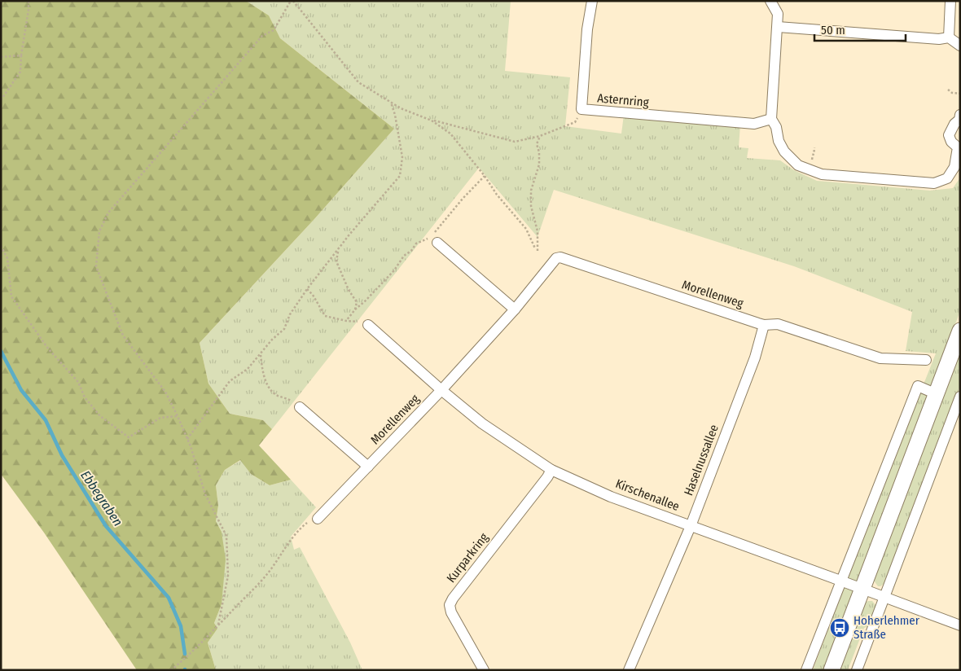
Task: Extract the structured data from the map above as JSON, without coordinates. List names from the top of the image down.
{
  "streets": {
    "street": [
      "Asternring",
      "Morellenweg",
      "Haselnussallee",
      "Kirschenallee",
      "Kurparkring"
    ]
  },
  "crossings": [
    ["Morellenweg", "Haselnussallee"],
    ["Morellenweg", "Kirschenallee"],
    ["Haselnussallee", "Kirschenallee"],
    ["Kirschenallee", "Kurparkring"]
  ],
  "water": ["Ebbegraben"],
  "places": {
    "bus stop": ["Hoherlehmer Straße"]
  },
  "scale_bar": "50 m"
}
